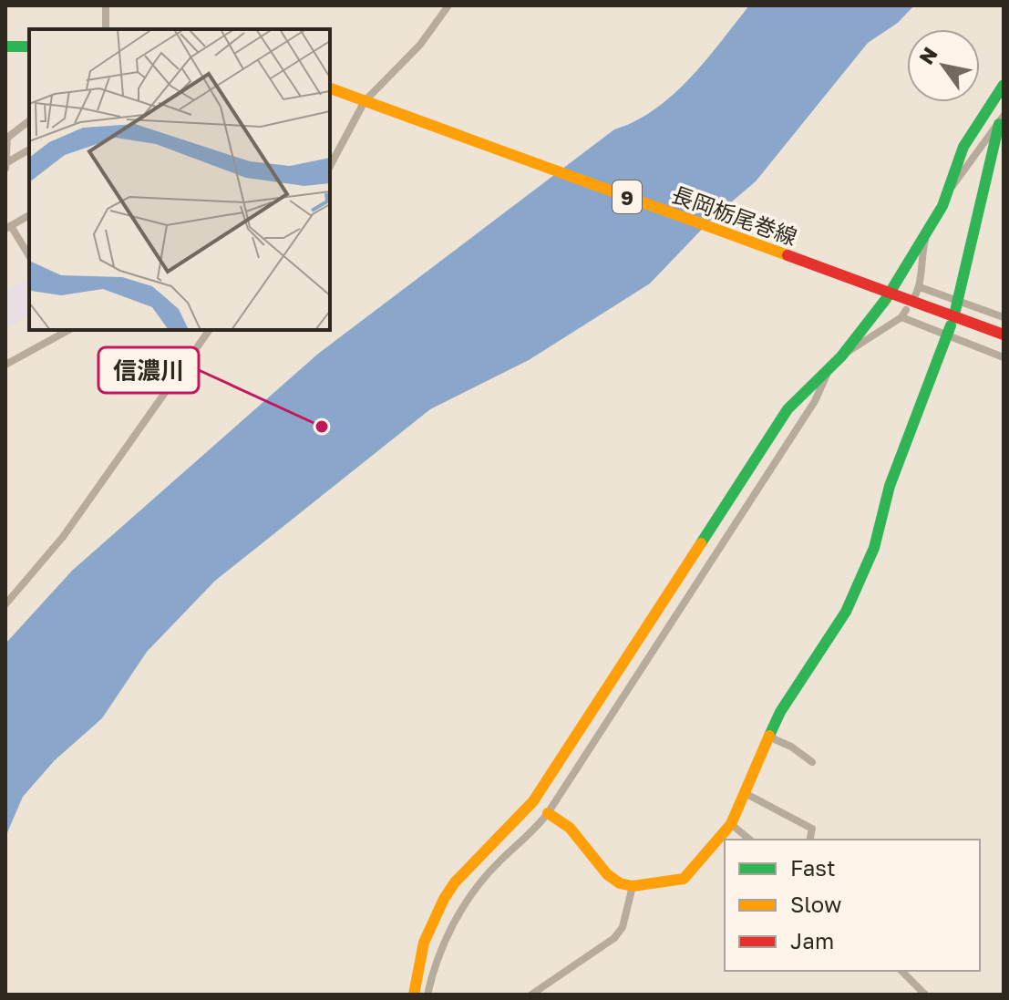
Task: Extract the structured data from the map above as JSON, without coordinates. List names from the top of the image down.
{
  "streets": {
    "street": ["9", "長岡栃尾巻線"]
  },
  "places": ["信濃川"],
  "legend": ["Fast", "Slow", "Jam"],
  "north": "top left"
}
